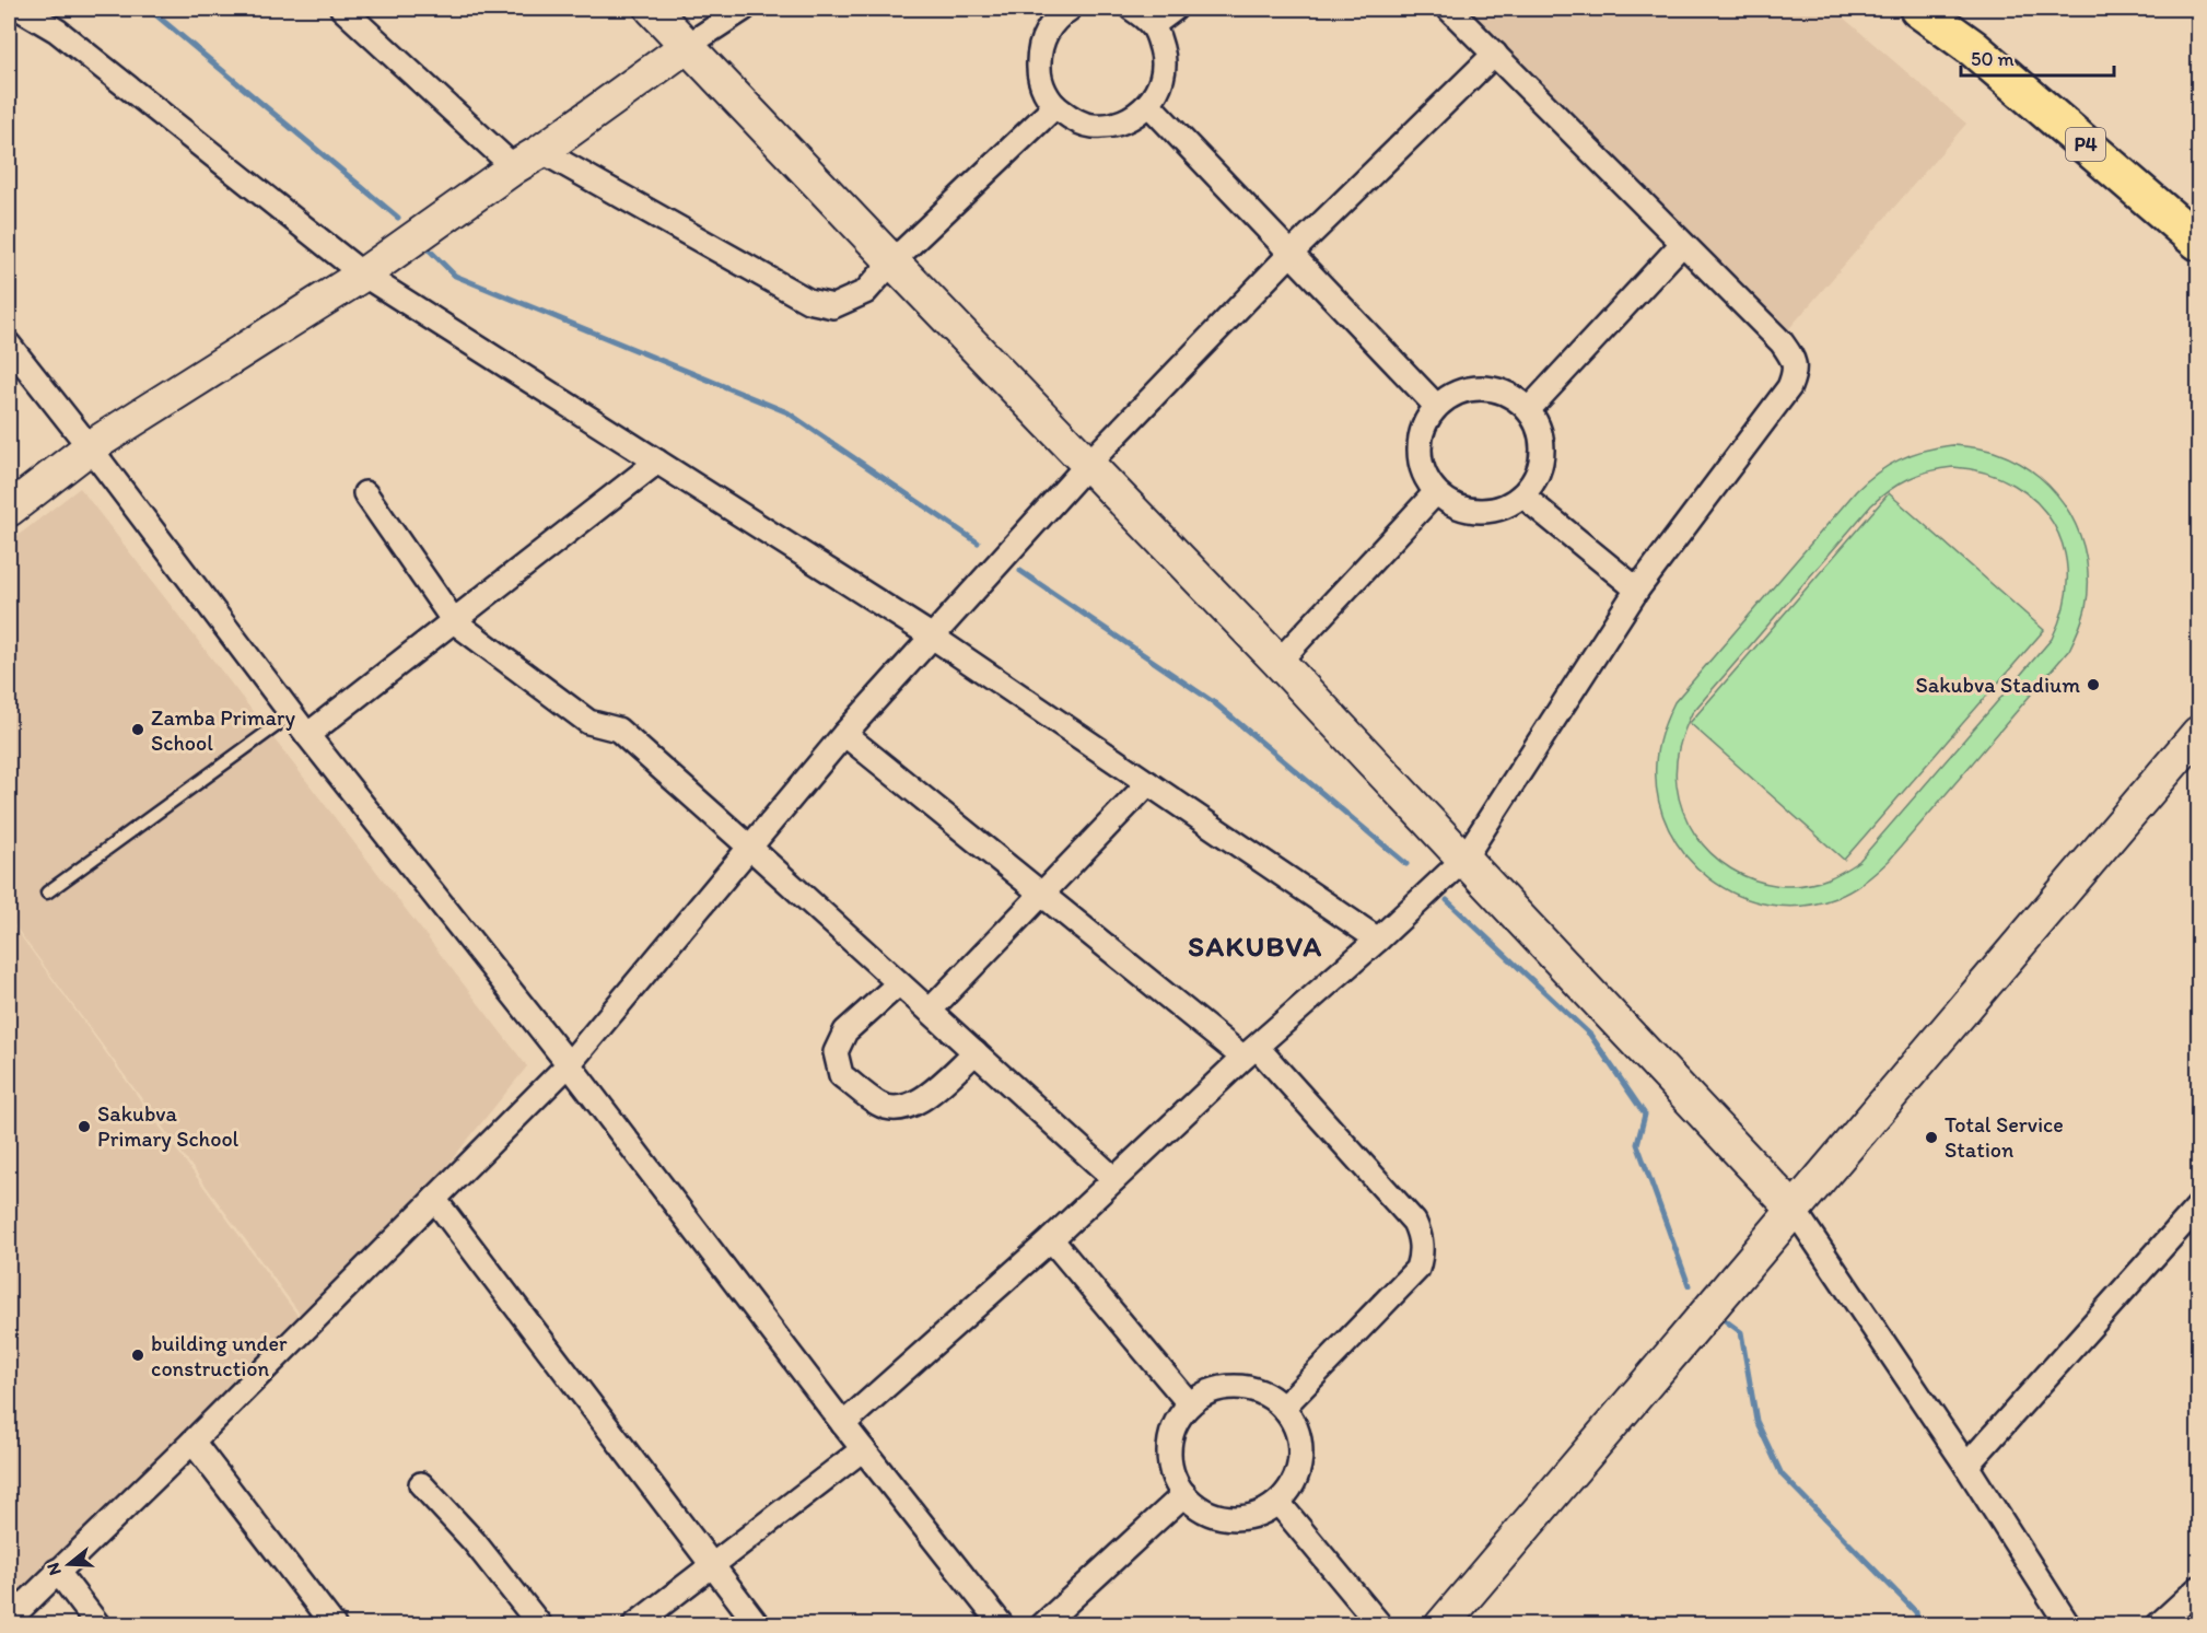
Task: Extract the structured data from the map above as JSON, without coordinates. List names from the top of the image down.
{
  "streets": {
    "highway": ["P4"]
  },
  "districts": ["SAKUBVA"],
  "places": [
    "Sakubva Stadium",
    "Zamba Primary School",
    "Sakubva Primary School",
    "Total Service Station",
    "building under construction"
  ],
  "scale_bar": "50 m",
  "north": "left"
}
